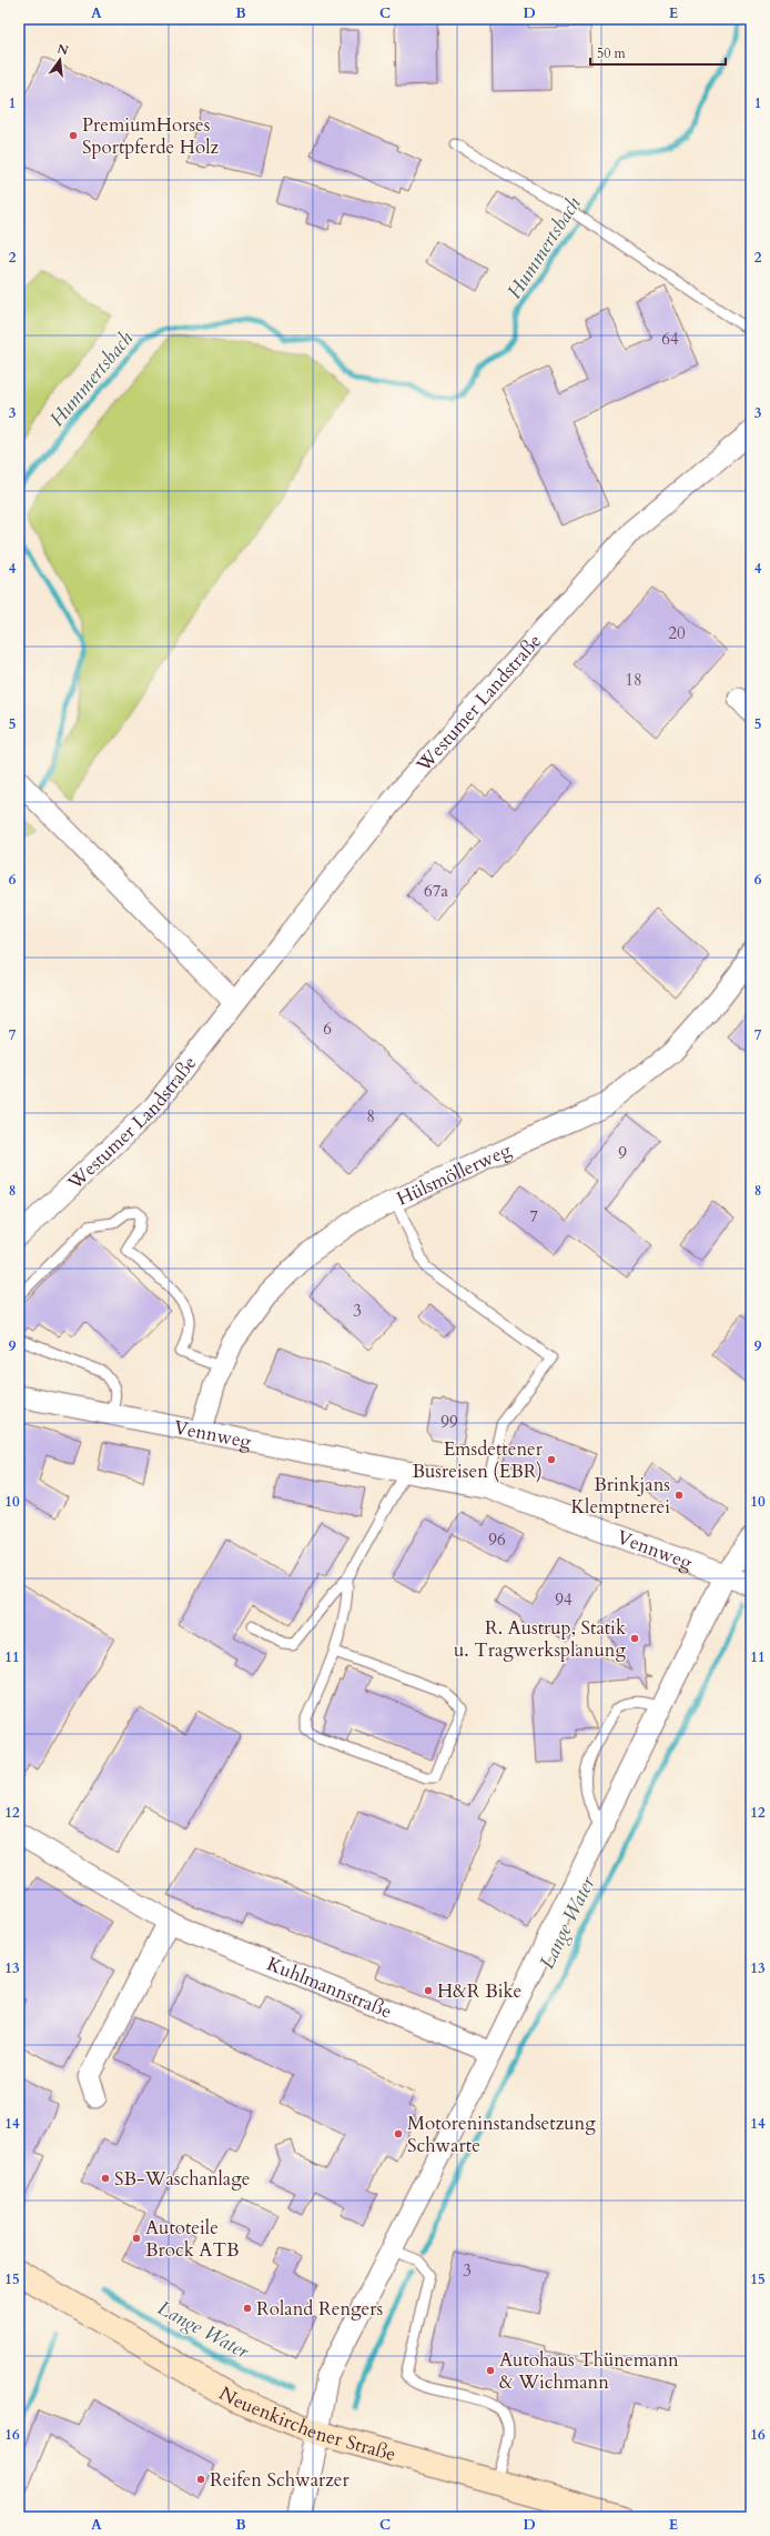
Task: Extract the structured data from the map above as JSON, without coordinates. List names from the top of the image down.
{
  "streets": {
    "main road": ["Neuenkirchener Straße"],
    "street": [
      "Westumer Landstraße",
      "Hülsmöllerweg",
      "Vennweg",
      "Kuhlmannstraße"
    ]
  },
  "crossings": [
    ["Hülsmöllerweg", "Vennweg"]
  ],
  "water": ["Hummertsbach", "Lange Water"],
  "places": [
    "PremiumHorses Sportpferde Holz",
    "Emsdettener Busreisen (EBR)",
    "Brinkjans Klemptnerei",
    "R. Austrup, Statik u. Tragwerksplanung",
    "H&R Bike",
    "Motoreninstandsetzung Schwarte",
    "SB-Waschanlage",
    "Autoteile Brock ATB",
    "Roland Rengers",
    "Autohaus Thünemann & Wichmann",
    "Reifen Schwarzer"
  ],
  "house_numbers": [
    "64",
    "20",
    "18",
    "67a",
    "6",
    "8",
    "9",
    "7",
    "3",
    "99",
    "96",
    "94",
    "3"
  ],
  "scale_bar": "50 m",
  "north": "top",
  "grid": {
    "columns": [
      "A",
      "B",
      "C",
      "D",
      "E"
    ],
    "rows": [
      "1",
      "2",
      "3",
      "4",
      "5",
      "6",
      "7",
      "8",
      "9",
      "10",
      "11",
      "12",
      "13",
      "14",
      "15",
      "16"
    ]
  }
}
